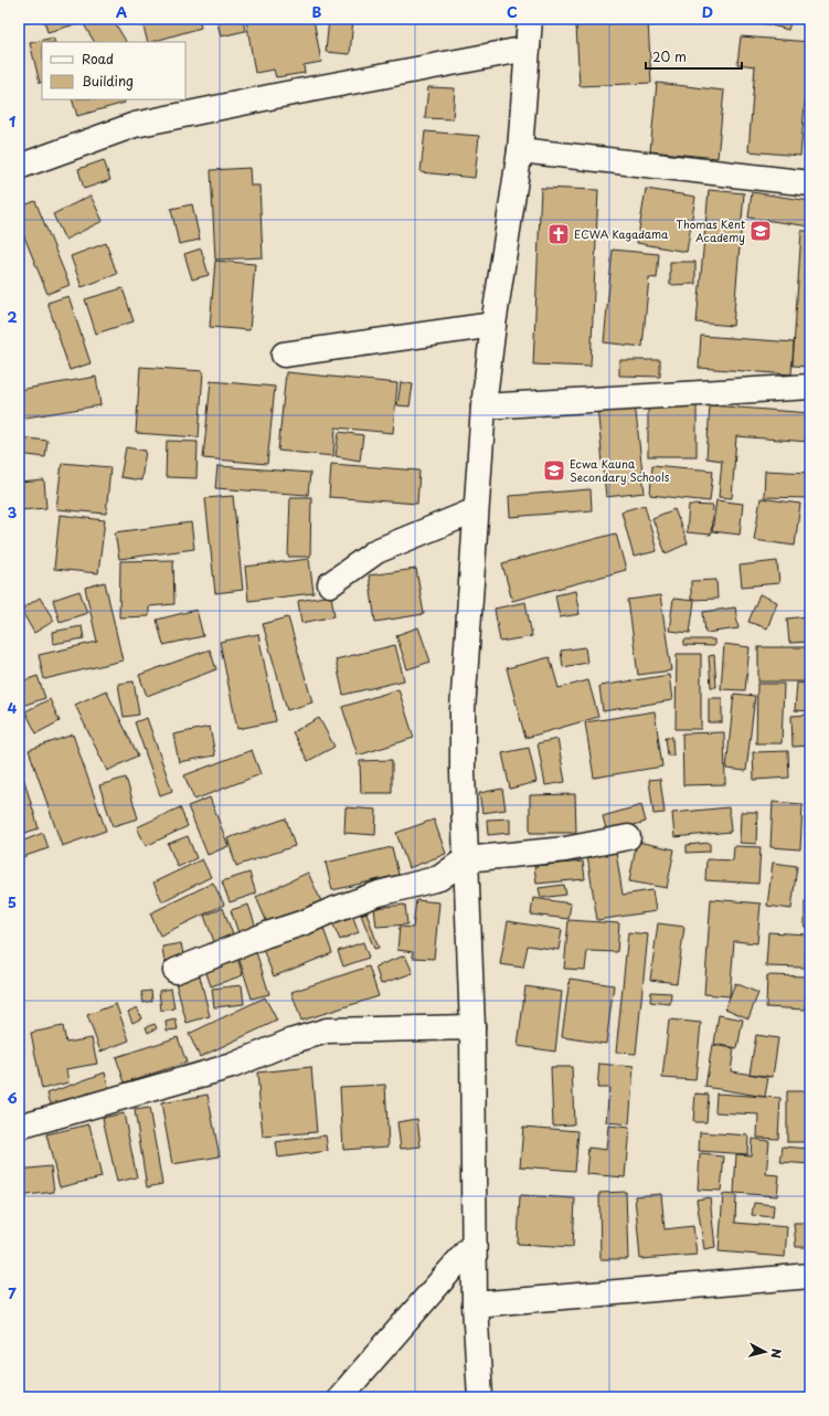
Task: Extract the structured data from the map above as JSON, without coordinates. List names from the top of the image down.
{
  "places": {
    "school or university": ["Thomas Kent Academy", "Ecwa Kauna Secondary Schools"],
    "church": ["ECWA Kagadama"]
  },
  "legend": ["Road", "Building"],
  "scale_bar": "20 m",
  "north": "right",
  "grid": {
    "columns": [
      "A",
      "B",
      "C",
      "D"
    ],
    "rows": [
      "1",
      "2",
      "3",
      "4",
      "5",
      "6",
      "7"
    ]
  }
}
